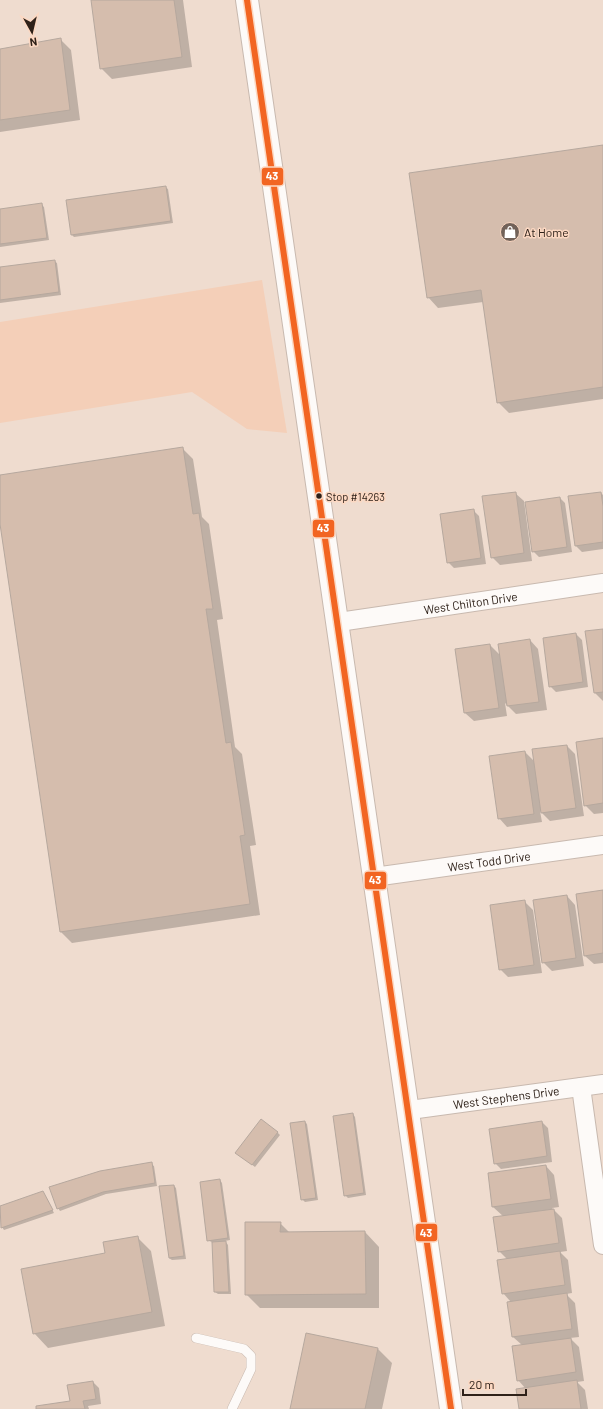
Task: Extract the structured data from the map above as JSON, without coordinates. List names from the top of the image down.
{
  "streets": {
    "street": ["West Chilton Drive", "West Todd Drive", "West Stephens Drive"]
  },
  "places": {
    "shop": ["At Home"],
    "other": ["Stop #14263"]
  },
  "lines": ["transit line 43"],
  "scale_bar": "20 m",
  "north": "bottom"
}
